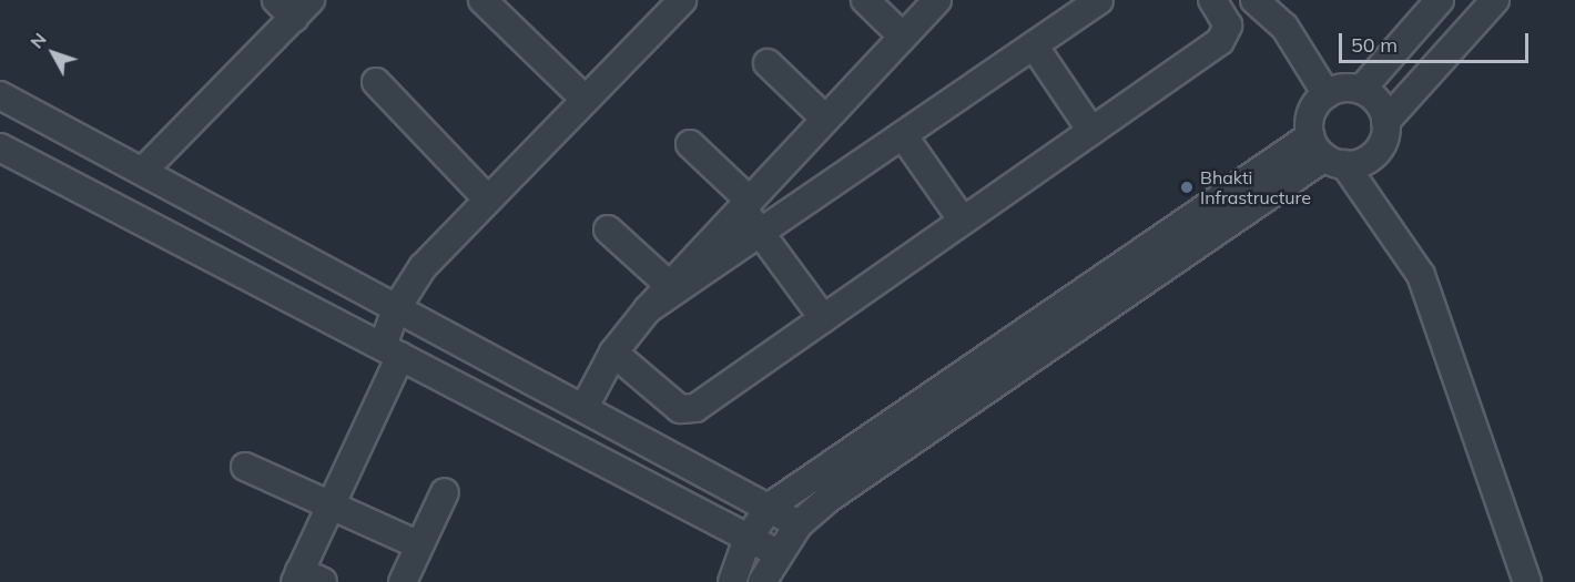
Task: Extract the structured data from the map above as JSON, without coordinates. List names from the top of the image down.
{
  "places": ["Bhakti Infrastructure"],
  "scale_bar": "50 m",
  "north": "top left"
}
